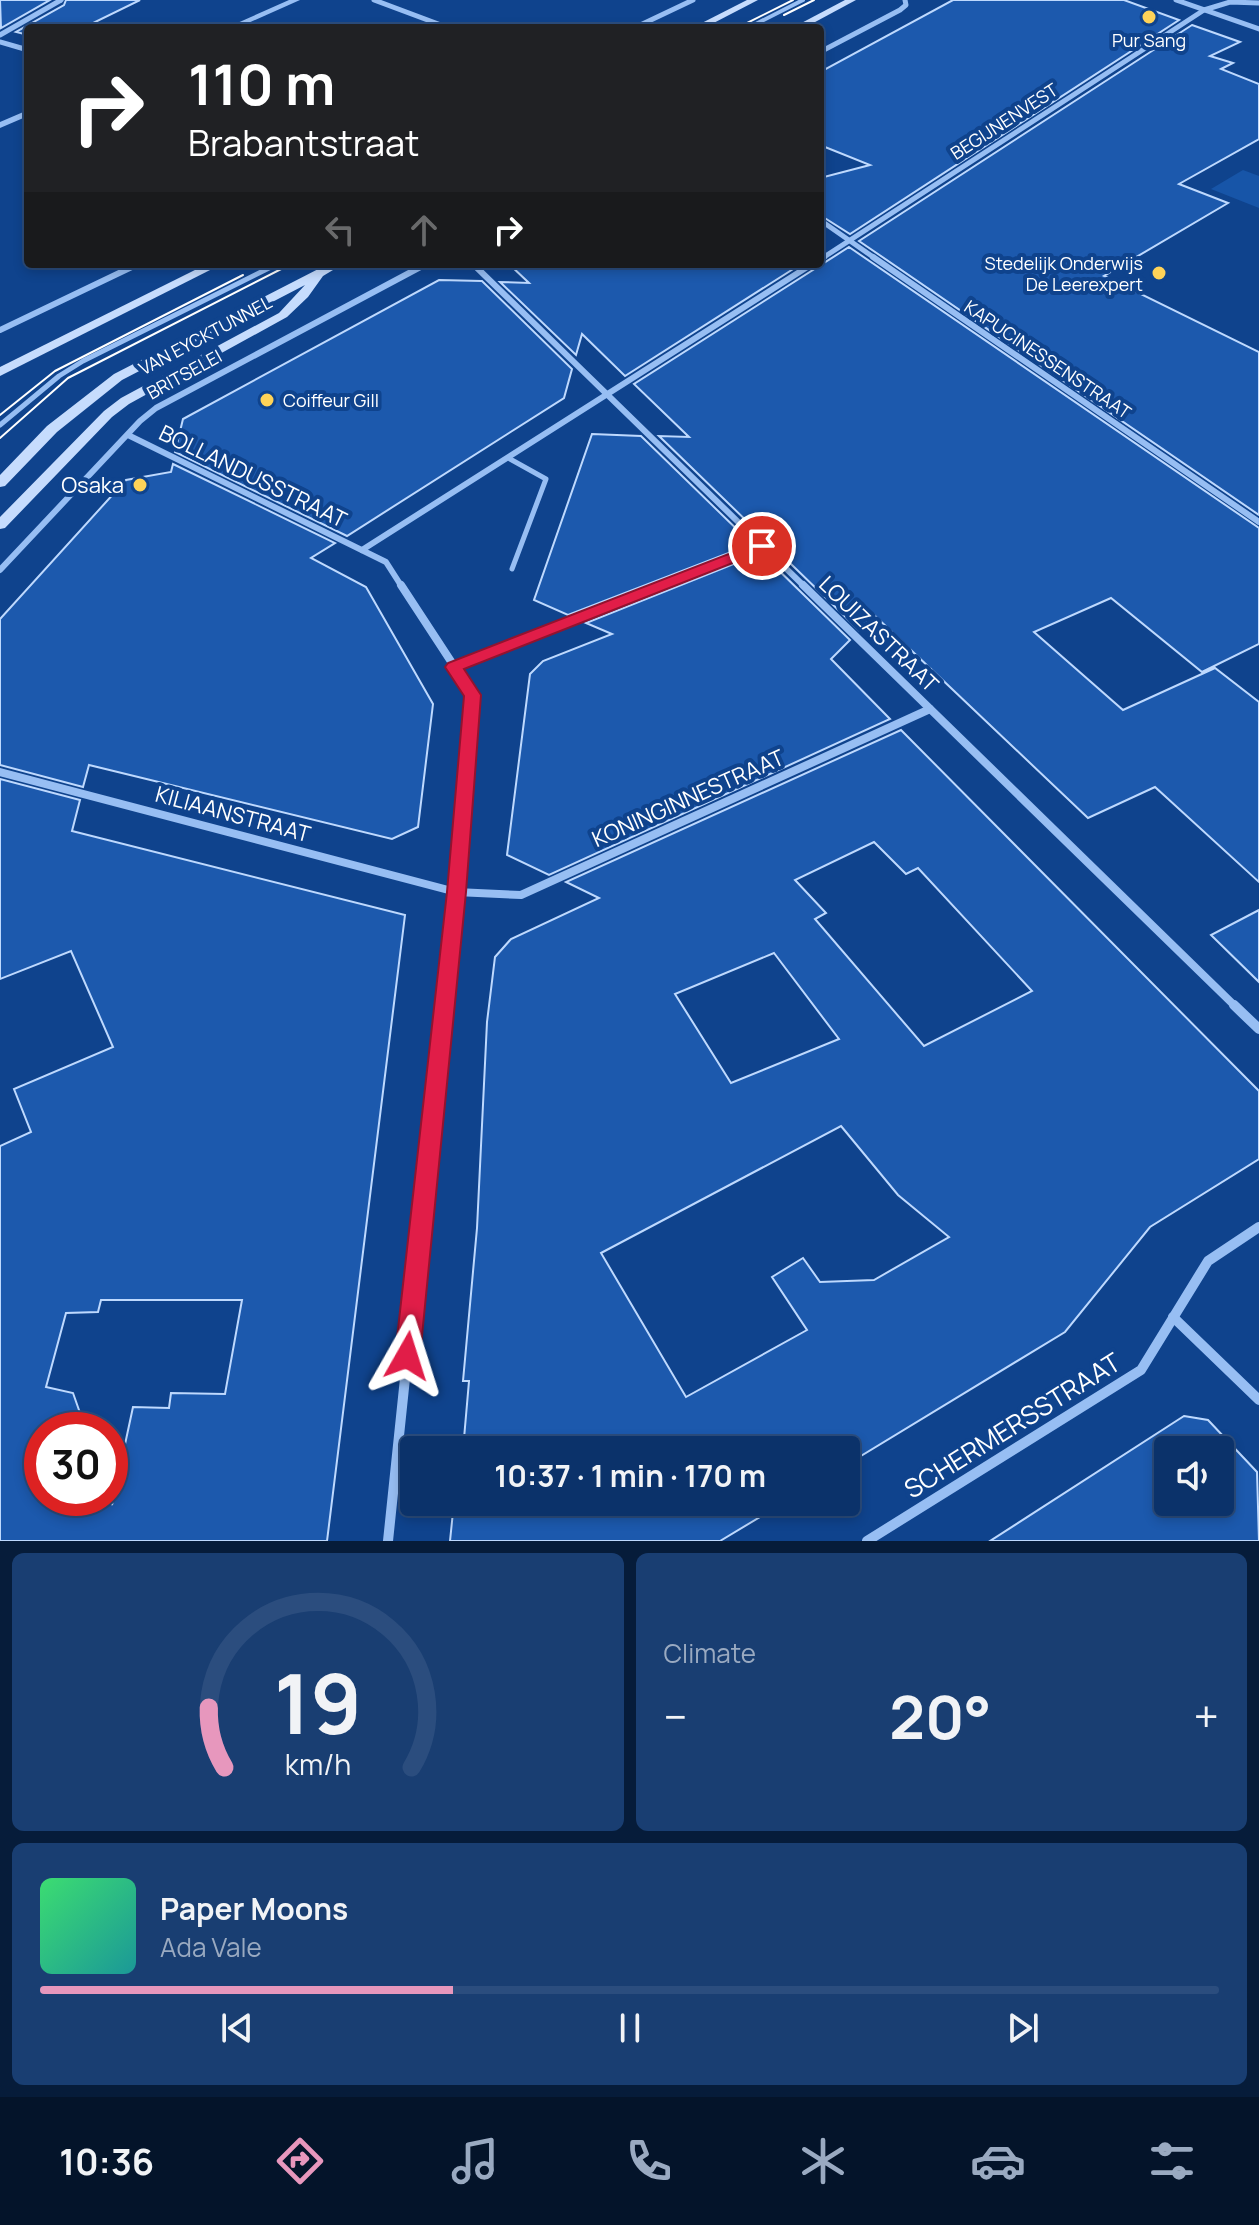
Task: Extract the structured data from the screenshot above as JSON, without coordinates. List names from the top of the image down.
{
  "streets": {
    "main road": ["VAN EYCKTUNNEL", "BRITSELEI"],
    "street": [
      "BEGIJNENVEST",
      "KAPUCINESSENSTRAAT",
      "BOLLANDUSSTRAAT",
      "LOUIZASTRAAT",
      "KONINGINNESTRAAT",
      "KILIAANSTRAAT",
      "SCHERMERSSTRAAT"
    ]
  },
  "crossings": [
    ["BEGIJNENVEST", "KAPUCINESSENSTRAAT"],
    ["VAN EYCKTUNNEL", "BRITSELEI"],
    ["BRITSELEI", "BOLLANDUSSTRAAT"],
    ["LOUIZASTRAAT", "KONINGINNESTRAAT"],
    ["KONINGINNESTRAAT", "KILIAANSTRAAT"]
  ],
  "places": [
    "Pur Sang",
    "Stedelijk Onderwijs De Leerexpert",
    "Coiffeur Gill",
    "Osaka"
  ],
  "page": {
    "turn": ["110 m", "Brabantstraat"],
    "limit": "30",
    "trip": "10:37 · 1 min · 170 m",
    "tile": "Climate",
    "heat": ["−", "20°", "+"],
    "song": ["Paper Moons", "Ada Vale"],
    "tabs": "10:36",
    "gauge": ["19", "km/h"]
  }
}
